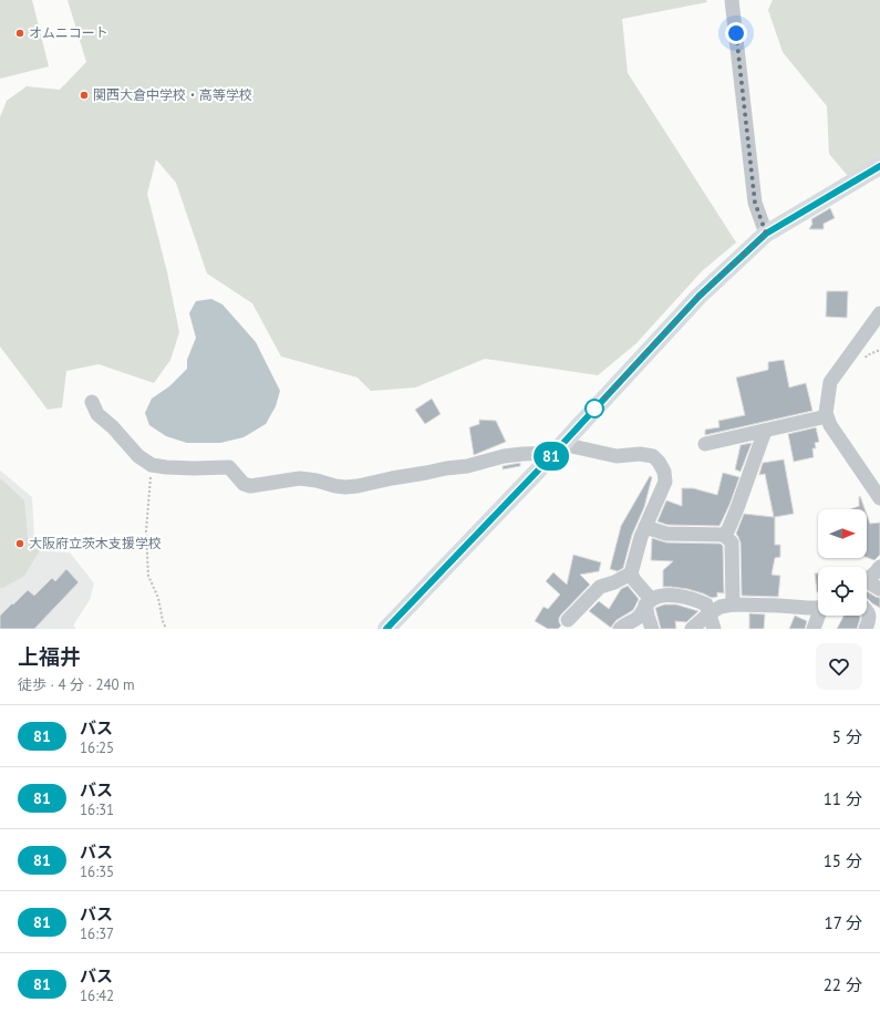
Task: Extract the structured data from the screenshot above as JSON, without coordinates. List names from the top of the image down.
{
  "places": ["オムニコート", "関西大倉中学校・高等学校", "大阪府立茨木支援学校"],
  "lines": ["bus line 81"],
  "north": "right",
  "page": {
    "on_map": "81",
    "heading": ["上福井", "徒歩 · 4 分 · 240 m"],
    "list": [
      {
        "mark": "81",
        "name": "バス",
        "note": "16:25",
        "value": "5 分"
      },
      {
        "mark": "81",
        "name": "バス",
        "note": "16:31",
        "value": "11 分"
      },
      {
        "mark": "81",
        "name": "バス",
        "note": "16:35",
        "value": "15 分"
      },
      {
        "mark": "81",
        "name": "バス",
        "note": "16:37",
        "value": "17 分"
      },
      {
        "mark": "81",
        "name": "バス",
        "note": "16:42",
        "value": "22 分"
      }
    ]
  }
}
